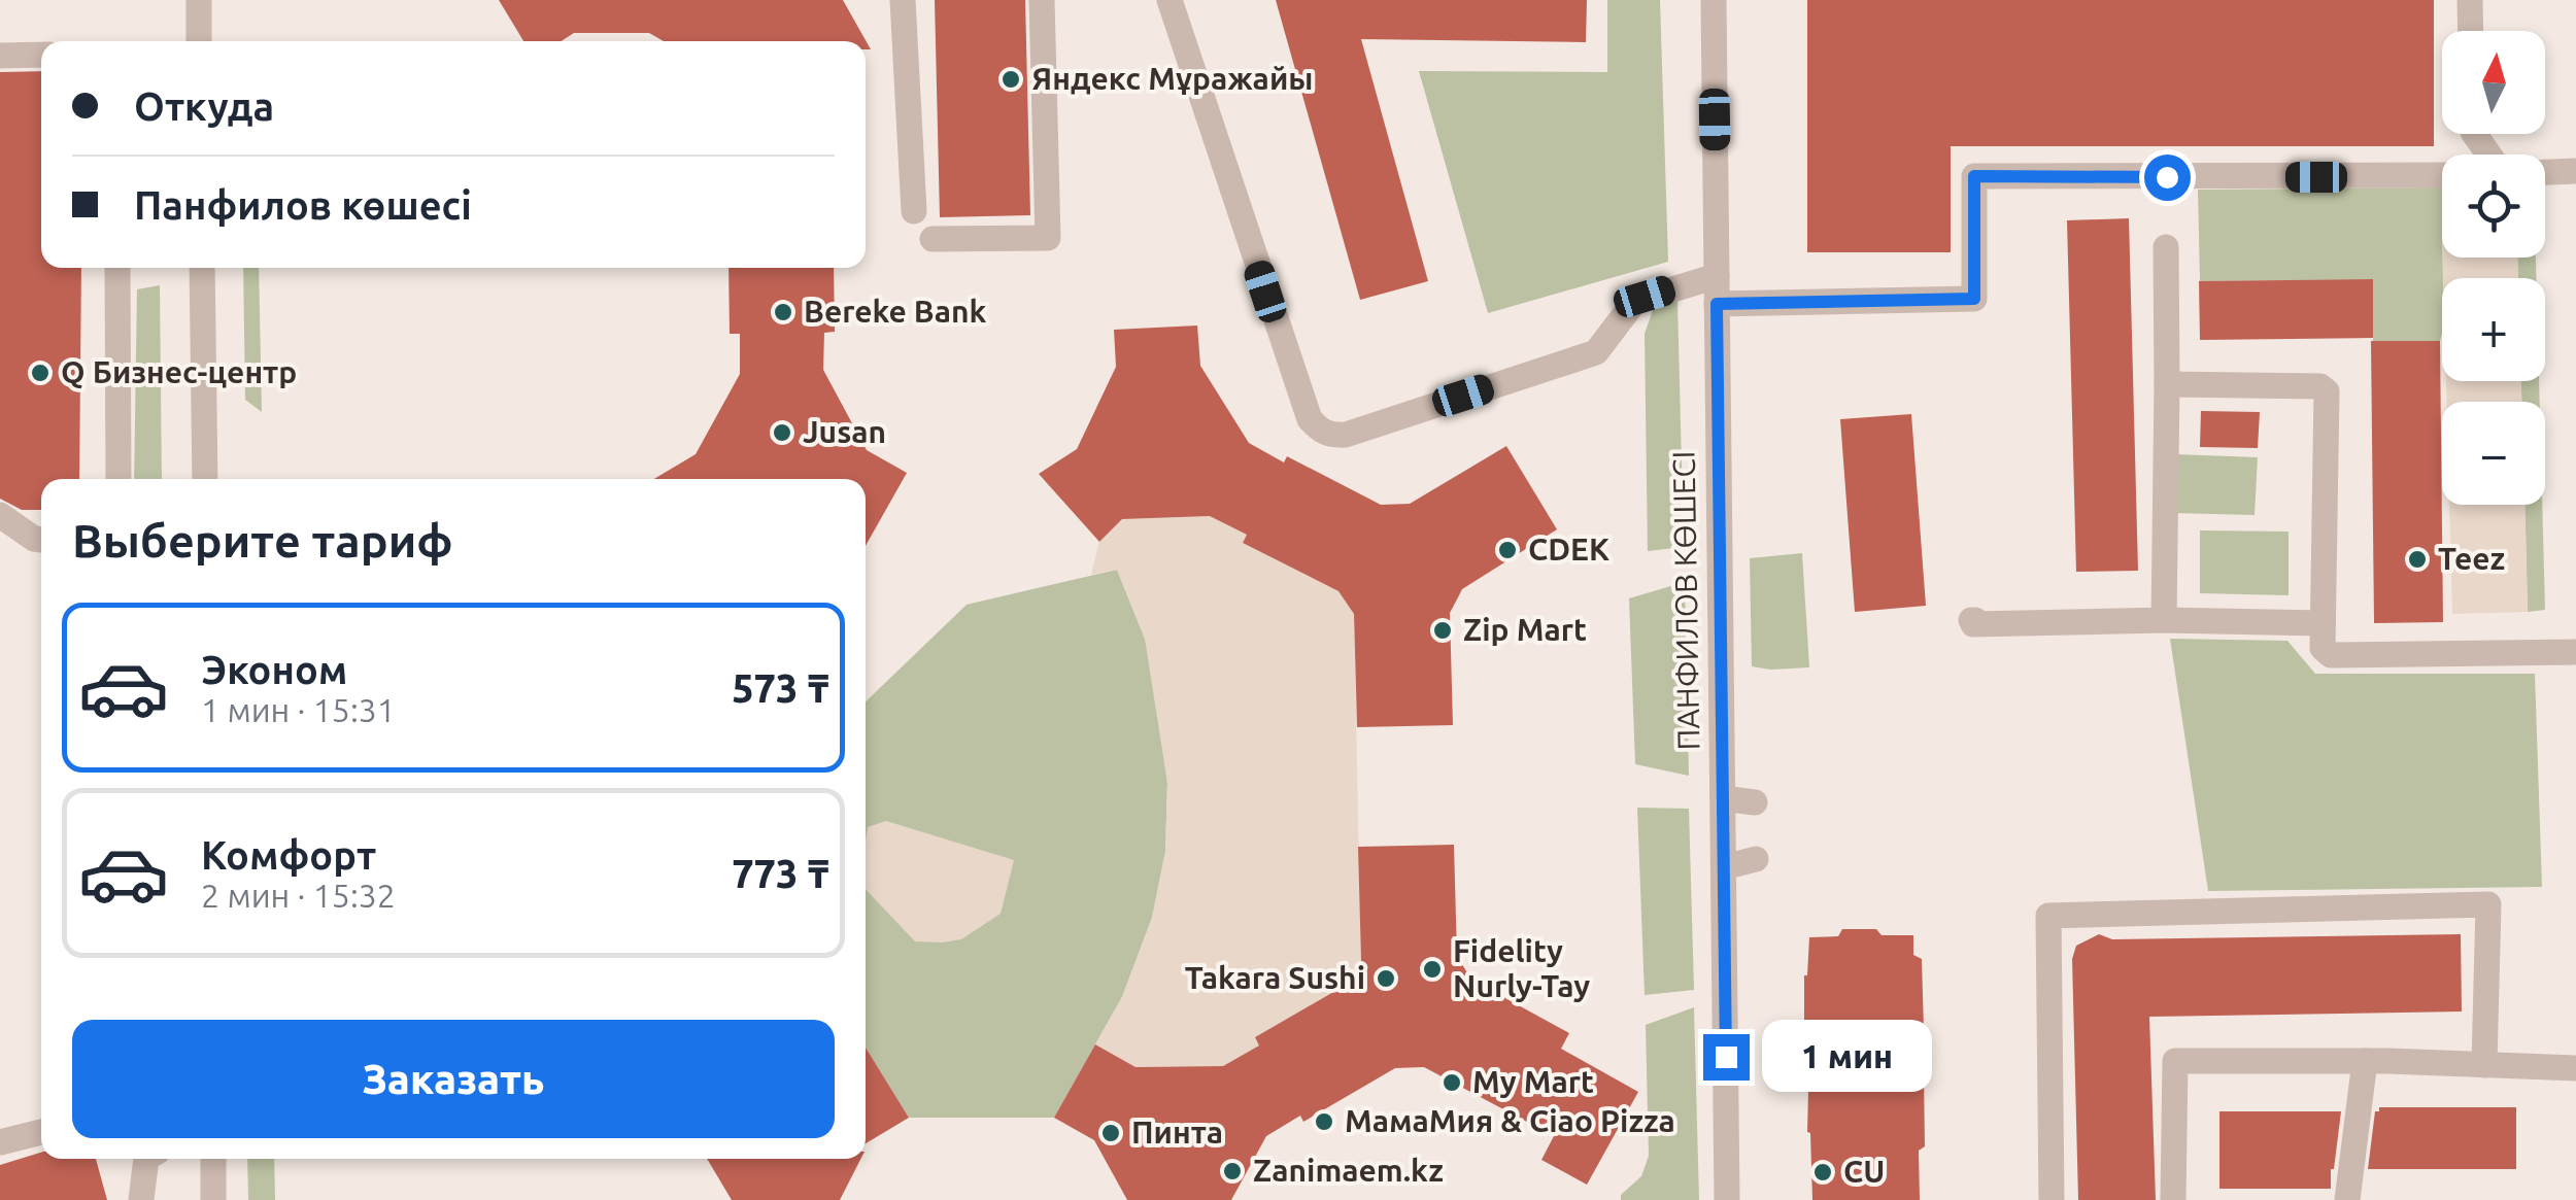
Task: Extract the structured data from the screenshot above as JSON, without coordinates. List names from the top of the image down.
{
  "streets": {
    "street": ["ПАНФИЛОВ КӨШЕСІ"]
  },
  "places": [
    "Яндекс Мұражайы",
    "Bereke Bank",
    "Q Бизнес-центр",
    "Jusan",
    "CDEK",
    "Teez",
    "Zip Mart",
    "Fidelity Nurly-Tay",
    "Takara Sushi",
    "My Mart",
    "МамаМия & Ciao Pizza",
    "Пинта",
    "Zanimaem.kz",
    "CU"
  ],
  "north": "top",
  "page": {
    "map_buttons": ["+", "−"],
    "banner": ["Откуда", "Панфилов көшесі"],
    "heading": "Выберите тариф",
    "list": [
      {
        "name": "Эконом",
        "note": "1 мин · 15:31",
        "value": "573 ₸"
      },
      {
        "name": "Комфорт",
        "note": "2 мин · 15:32",
        "value": "773 ₸"
      }
    ],
    "buttons": "Заказать",
    "bubble": "1 мин"
  }
}
